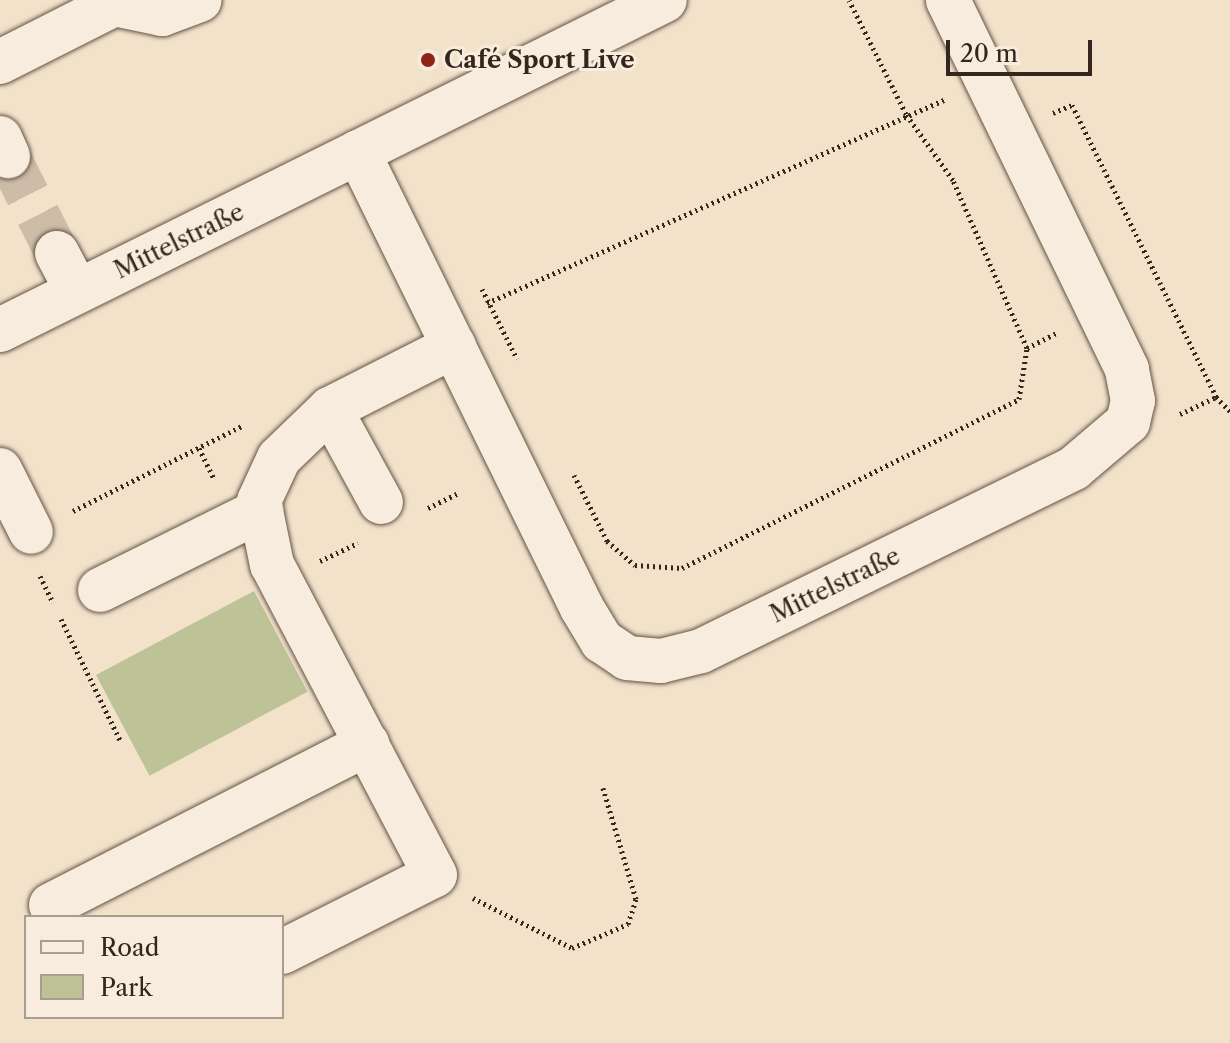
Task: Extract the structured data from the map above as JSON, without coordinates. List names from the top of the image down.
{
  "streets": {
    "street": ["Mittelstraße"]
  },
  "places": ["Café Sport Live"],
  "legend": ["Road", "Park"],
  "scale_bar": "20 m"
}
